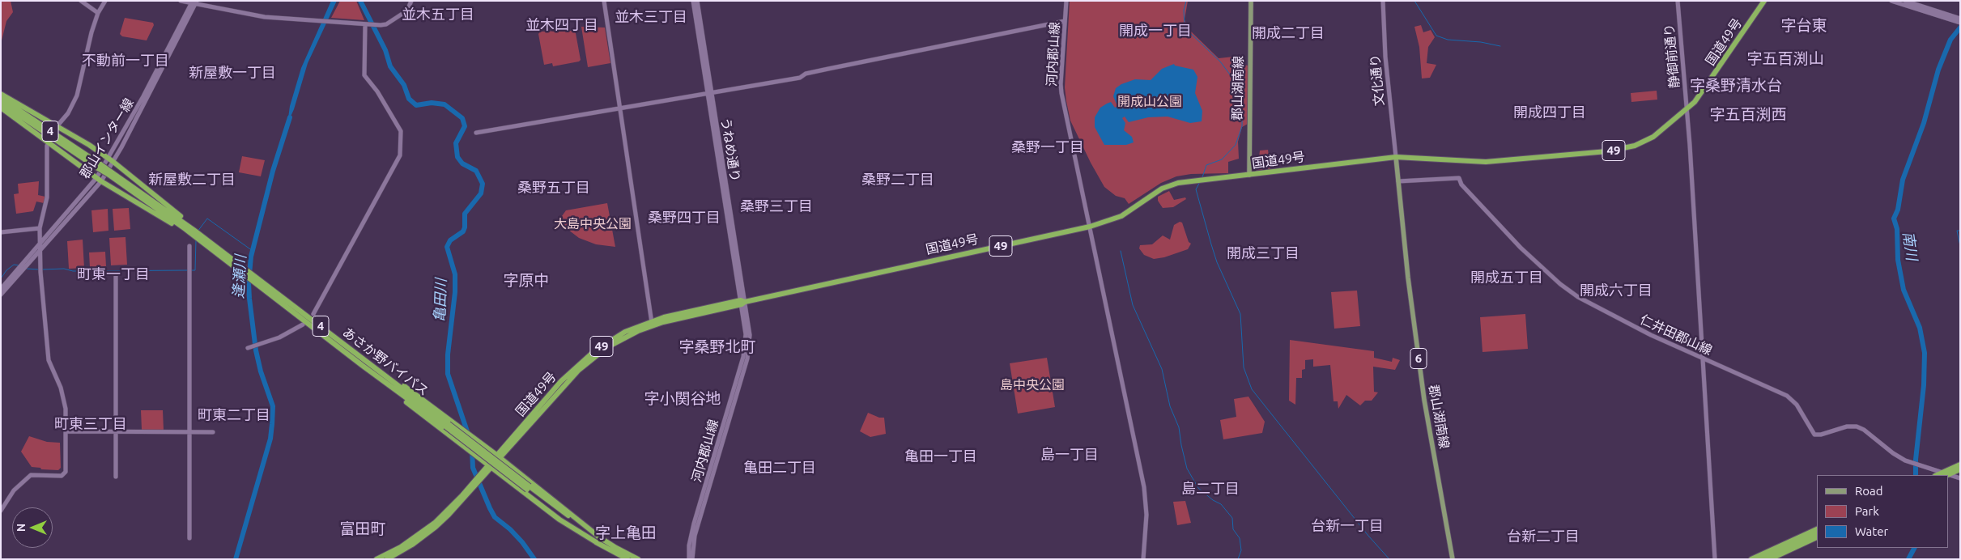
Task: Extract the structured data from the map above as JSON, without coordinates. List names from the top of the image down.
{
  "streets": {
    "highway": [
      "国道49号",
      "4",
      "49",
      "あさか野バイパス"
    ],
    "main road": ["郡山湖南線", "6"],
    "street": [
      "河内郡山線",
      "静御前通り",
      "文化通り",
      "郡山インター線",
      "うねめ通り",
      "仁井田郡山線"
    ]
  },
  "crossings": [
    ["国道49号", "河内郡山線"],
    ["国道49号", "静御前通り"],
    ["国道49号", "文化通り"],
    ["国道49号", "郡山湖南線"],
    ["国道49号", "うねめ通り"],
    ["河内郡山線", "うねめ通り"],
    ["静御前通り", "仁井田郡山線"],
    ["文化通り", "郡山湖南線"],
    ["郡山湖南線", "仁井田郡山線"]
  ],
  "districts": [
    "並木五丁目",
    "並木三丁目",
    "並木四丁目",
    "字台東",
    "開成一丁目",
    "開成二丁目",
    "字五百渕山",
    "不動前一丁目",
    "新屋敷一丁目",
    "字桑野清水台",
    "開成四丁目",
    "字五百渕西",
    "桑野一丁目",
    "新屋敷二丁目",
    "桑野二丁目",
    "桑野五丁目",
    "桑野三丁目",
    "桑野四丁目",
    "開成三丁目",
    "町東一丁目",
    "開成五丁目",
    "字原中",
    "開成六丁目",
    "字桑野北町",
    "字小関谷地",
    "町東二丁目",
    "町東三丁目",
    "島一丁目",
    "亀田一丁目",
    "亀田二丁目",
    "島二丁目",
    "台新一丁目",
    "富田町",
    "字上亀田",
    "台新二丁目"
  ],
  "water": ["南川", "逢瀬川", "亀田川"],
  "parks": ["開成山公園", "大島中央公園", "島中央公園"],
  "legend": ["Road", "Park", "Water"],
  "north": "left"
}
